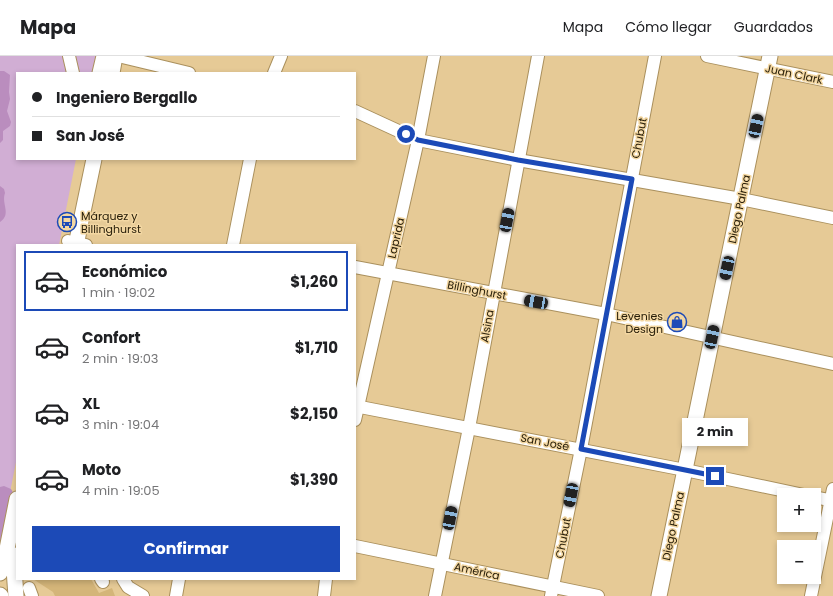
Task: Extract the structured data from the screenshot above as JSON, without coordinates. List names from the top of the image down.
{
  "streets": {
    "main road": ["Diego Palma"],
    "street": [
      "Juan Clark",
      "Chubut",
      "Laprida",
      "Billinghurst",
      "Alsina",
      "San José",
      "América"
    ]
  },
  "crossings": [
    ["Juan Clark", "Diego Palma"],
    ["Chubut", "Billinghurst"],
    ["Chubut", "San José"],
    ["Chubut", "América"],
    ["Diego Palma", "Billinghurst"],
    ["Diego Palma", "San José"],
    ["Laprida", "Billinghurst"],
    ["Laprida", "San José"],
    ["Billinghurst", "Alsina"],
    ["Alsina", "San José"],
    ["Alsina", "América"]
  ],
  "places": {
    "bus stop": ["Márquez y Billinghurst"],
    "shop": ["Levenies Design"]
  },
  "page": {
    "header": "Mapa",
    "nav": ["Mapa", "Cómo llegar", "Guardados"],
    "banner": ["Ingeniero Bergallo", "San José"],
    "list": [
      {
        "name": "Económico",
        "note": "1 min · 19:02",
        "value": "$1,260"
      },
      {
        "name": "Confort",
        "note": "2 min · 19:03",
        "value": "$1,710"
      },
      {
        "name": "XL",
        "note": "3 min · 19:04",
        "value": "$2,150"
      },
      {
        "name": "Moto",
        "note": "4 min · 19:05",
        "value": "$1,390"
      }
    ],
    "bubble": "2 min",
    "map_buttons": ["+", "−"],
    "buttons": "Confirmar"
  }
}
